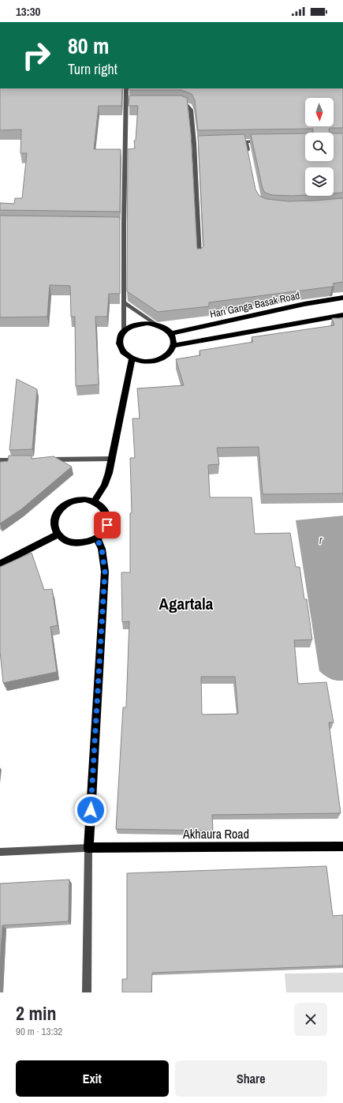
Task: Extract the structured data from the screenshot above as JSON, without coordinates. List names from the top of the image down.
{
  "streets": {
    "main road": ["Hari Ganga Basak Road", "Akhaura Road"]
  },
  "districts": ["Agartala"],
  "water": ["r"],
  "north": "bottom",
  "page": {
    "status": "13:30",
    "turn": ["80 m", "Turn right"],
    "heading": ["2 min", "90 m · 13:32"],
    "buttons": ["Exit", "Share"]
  }
}
